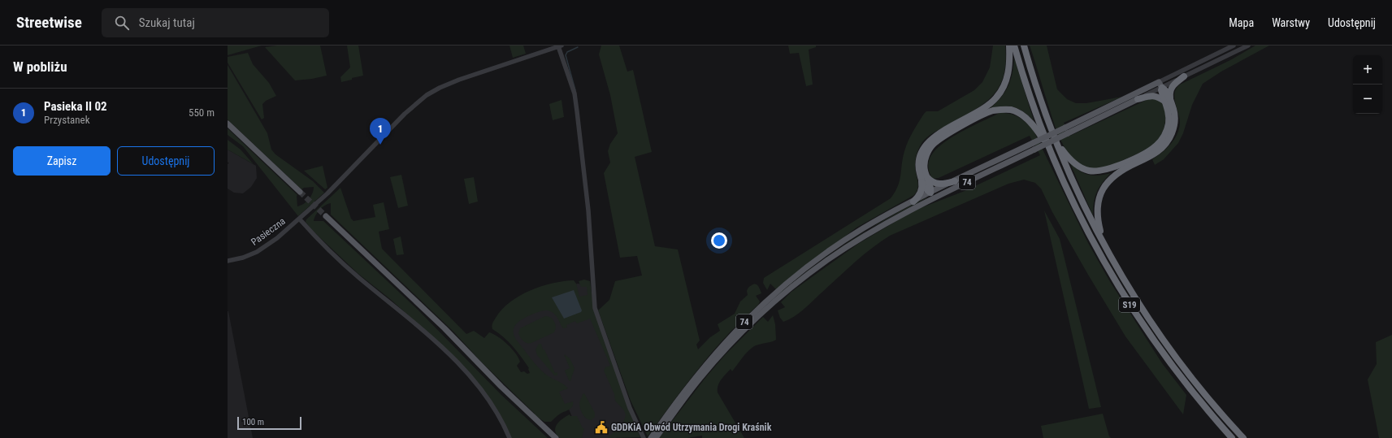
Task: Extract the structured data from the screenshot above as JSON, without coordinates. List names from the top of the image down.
{
  "streets": {
    "highway": ["S19"],
    "main road": ["74"],
    "street": ["Pasieczna"]
  },
  "places": {
    "public building": ["GDDKiA Obwód Utrzymania Drogi Kraśnik"]
  },
  "scale_bar": "100 m",
  "page": {
    "header": "Streetwise",
    "search": "Szukaj tutaj",
    "nav": ["Mapa", "Warstwy", "Udostępnij"],
    "heading": "W pobliżu",
    "map_buttons": ["+", "−"],
    "list": [
      {
        "mark": "1",
        "name": "Pasieka II 02",
        "note": "Przystanek",
        "value": "550 m"
      }
    ],
    "pins": "1",
    "buttons": ["Zapisz", "Udostępnij"],
    "scale": "100 m"
  }
}
